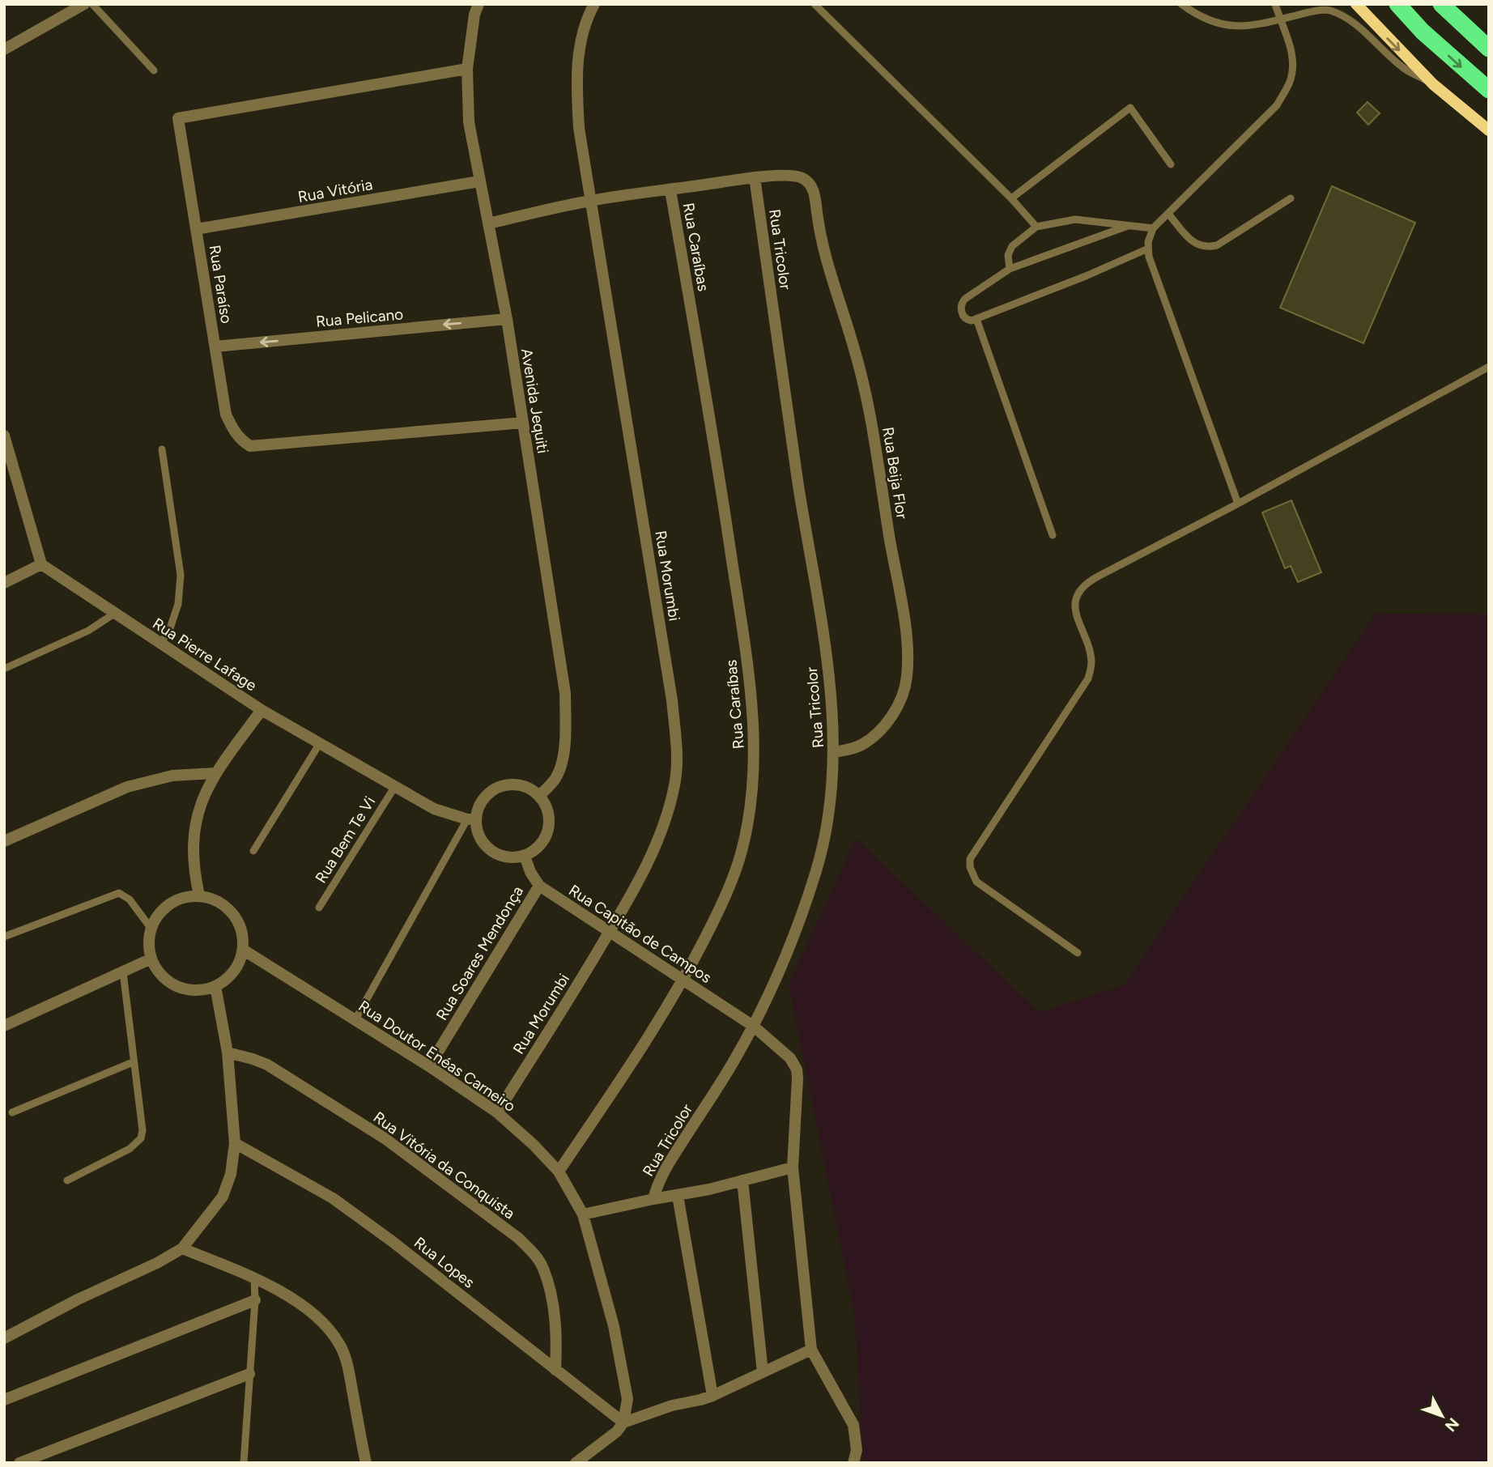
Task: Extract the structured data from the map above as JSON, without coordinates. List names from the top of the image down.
{
  "streets": {
    "street": [
      "Rua Vitória",
      "Rua Caraíbas",
      "Rua Tricolor",
      "Rua Paraíso",
      "Rua Pelicano",
      "Avenida Jequiti",
      "Rua Beija Flor",
      "Rua Morumbi",
      "Rua Pierre Lafage",
      "Rua Capitão de Campos",
      "Rua Soares Mendonça",
      "Rua Doutor Enéas Carneiro",
      "Rua Vitória da Conquista",
      "Rua Lopes"
    ],
    "lane": ["Rua Bem Te Vi"]
  },
  "crossings": [
    ["Rua Vitória", "Rua Paraíso"],
    ["Rua Vitória", "Avenida Jequiti"],
    ["Rua Caraíbas", "Rua Capitão de Campos"],
    ["Rua Caraíbas", "Rua Doutor Enéas Carneiro"],
    ["Rua Tricolor", "Rua Beija Flor"],
    ["Rua Tricolor", "Rua Capitão de Campos"],
    ["Rua Paraíso", "Rua Pelicano"],
    ["Rua Paraíso", "Avenida Jequiti"],
    ["Rua Pelicano", "Avenida Jequiti"],
    ["Avenida Jequiti", "Rua Pierre Lafage"],
    ["Rua Morumbi", "Rua Capitão de Campos"],
    ["Rua Morumbi", "Rua Doutor Enéas Carneiro"],
    ["Rua Pierre Lafage", "Rua Bem Te Vi"],
    ["Rua Capitão de Campos", "Rua Soares Mendonça"],
    ["Rua Soares Mendonça", "Rua Doutor Enéas Carneiro"],
    ["Rua Doutor Enéas Carneiro", "Rua Lopes"],
    ["Rua Vitória da Conquista", "Rua Lopes"]
  ],
  "one_way": ["Rua Pelicano"],
  "north": "bottom right"
}
